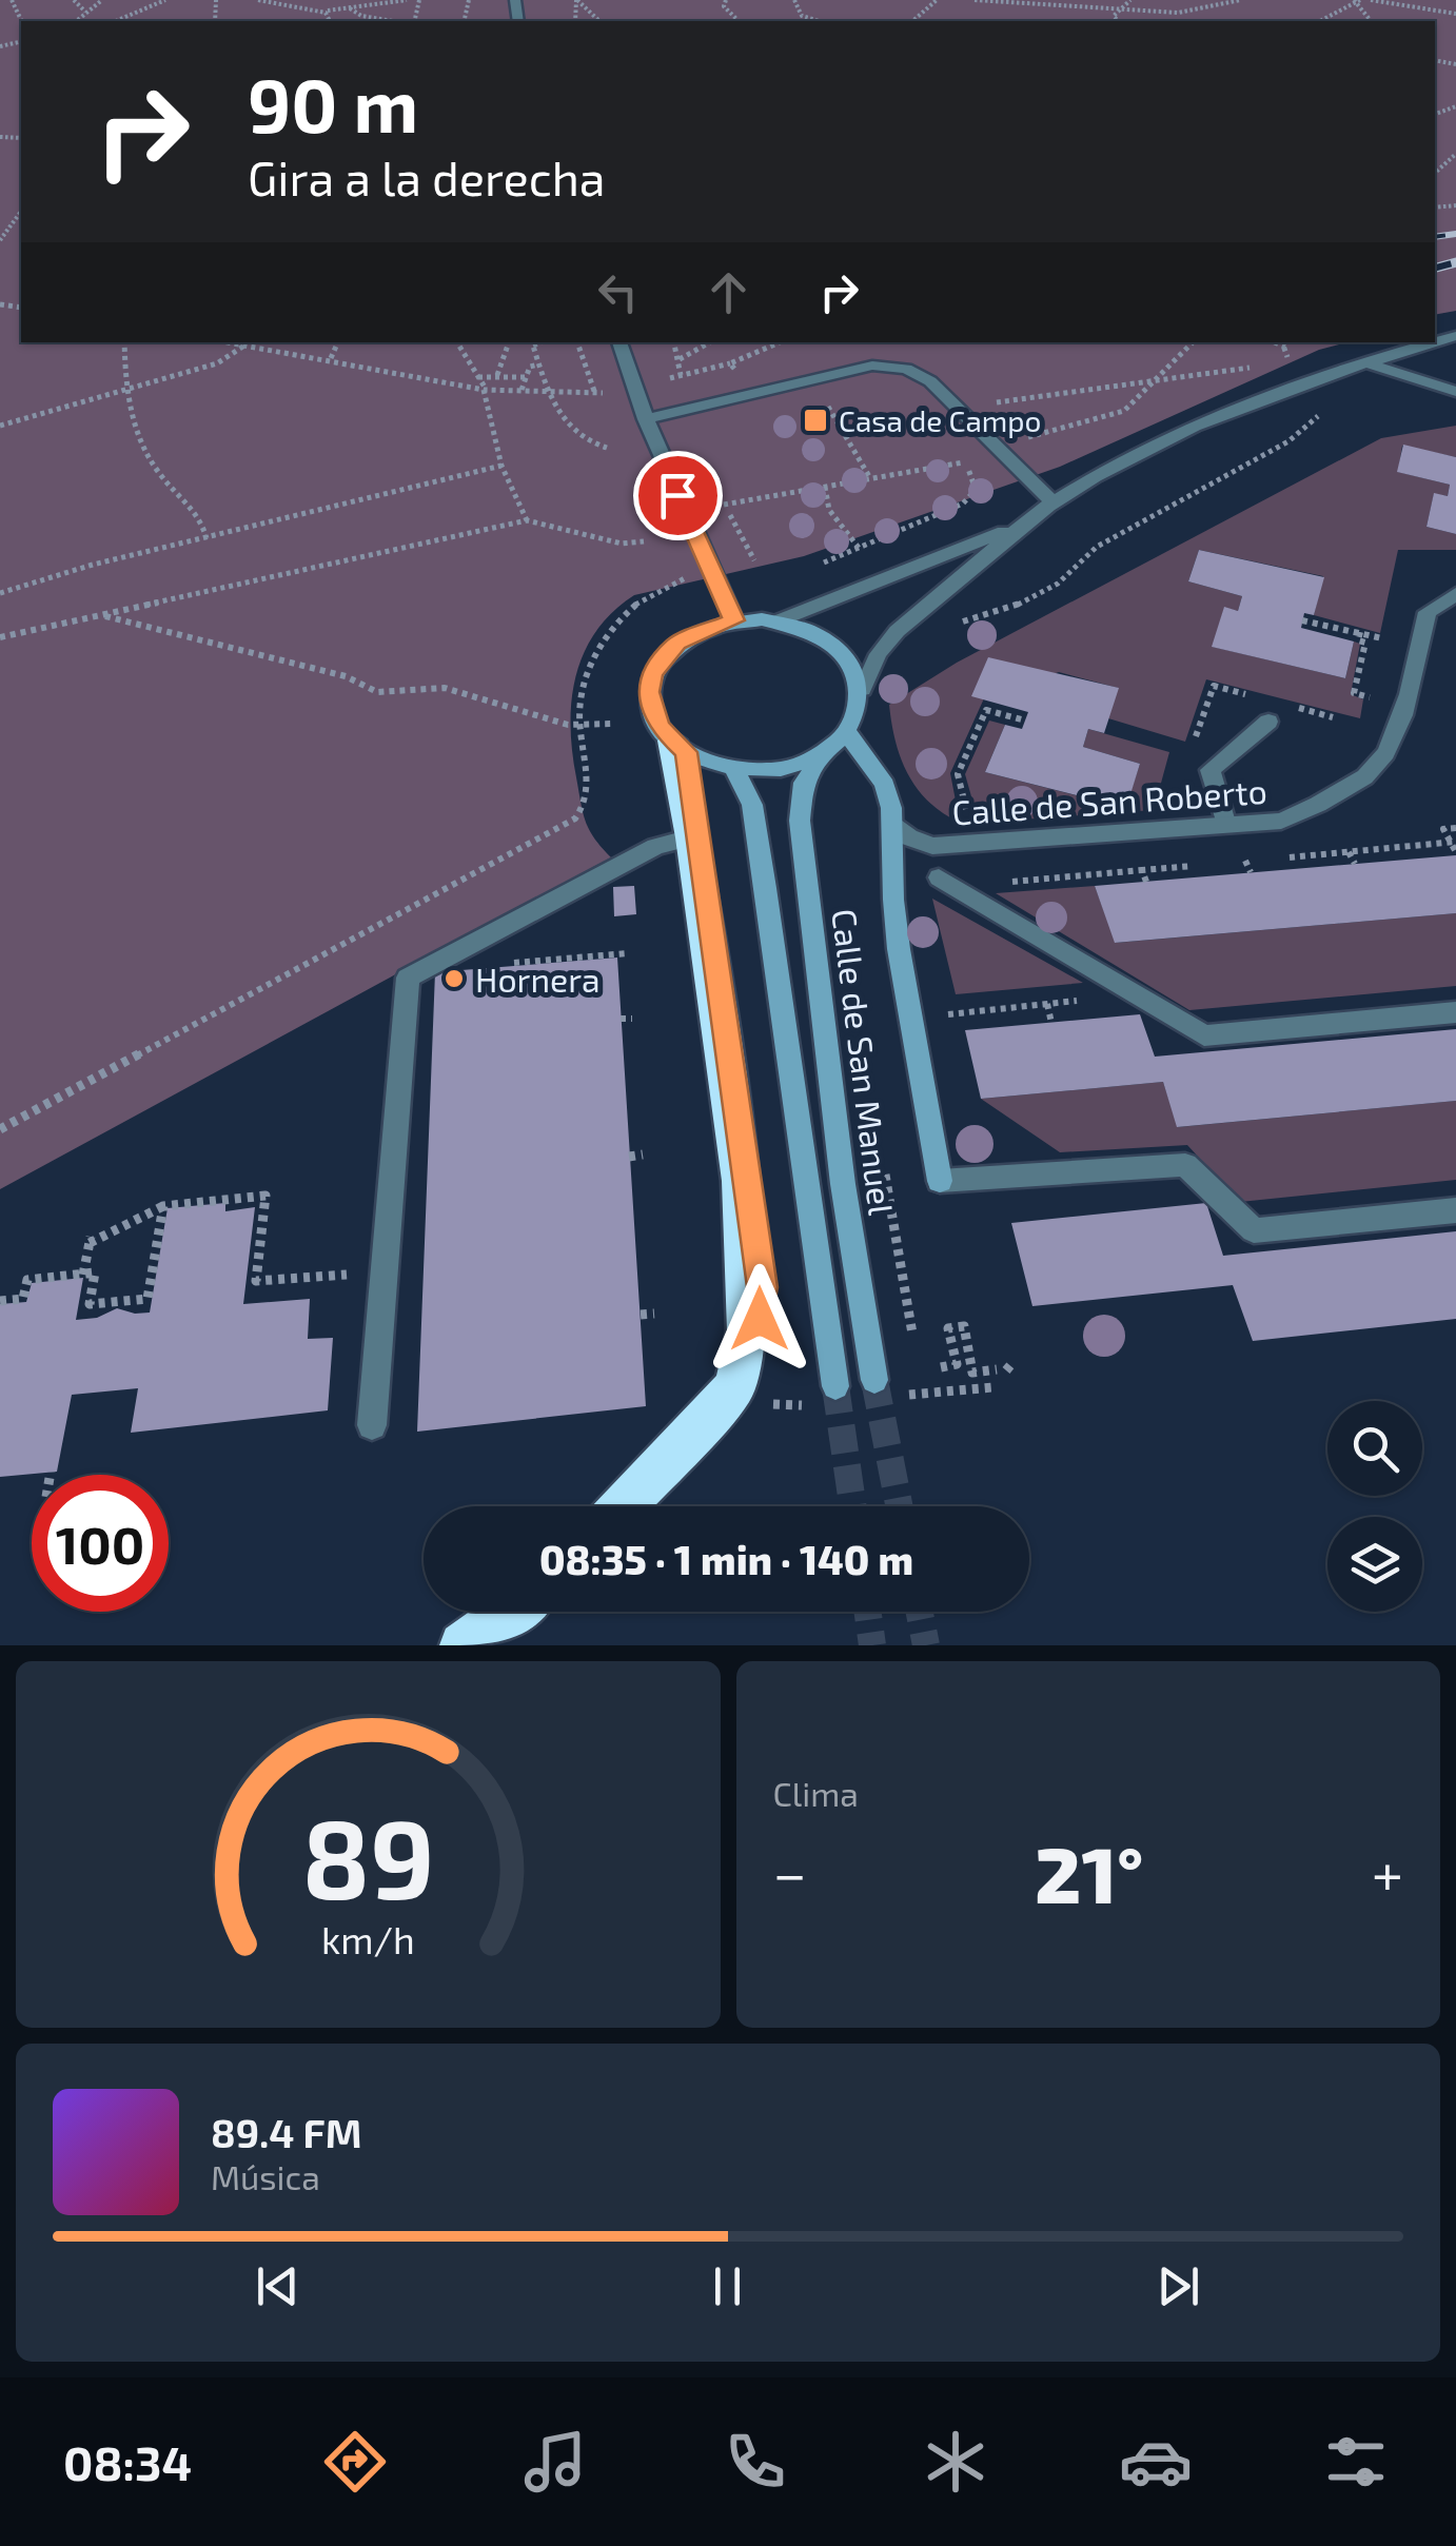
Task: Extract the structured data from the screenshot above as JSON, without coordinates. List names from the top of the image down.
{
  "streets": {
    "street": ["Calle de San Roberto", "Calle de San Manuel"]
  },
  "places": {
    "transit": ["Casa de Campo"],
    "other": ["Hornera"]
  },
  "page": {
    "turn": ["90 m", "Gira a la derecha"],
    "limit": "100",
    "trip": "08:35 · 1 min · 140 m",
    "tile": "Clima",
    "heat": ["−", "21°", "+"],
    "song": ["89.4 FM", "Música"],
    "tabs": "08:34",
    "gauge": ["89", "km/h"]
  }
}
